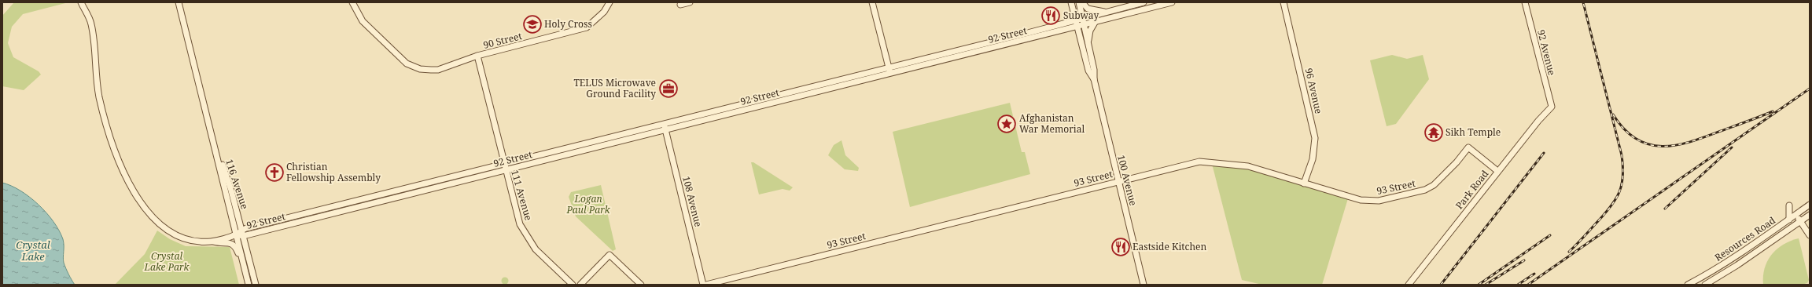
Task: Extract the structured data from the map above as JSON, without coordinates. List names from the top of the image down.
{
  "streets": {
    "main road": [
      "92 Street",
      "90 Street",
      "92 Avenue",
      "96 Avenue",
      "93 Street",
      "100 Avenue",
      "116 Avenue",
      "Park Road",
      "111 Avenue",
      "108 Avenue",
      "Resources Road"
    ]
  },
  "crossings": [
    ["92 Street", "100 Avenue"],
    ["92 Street", "116 Avenue"],
    ["92 Street", "111 Avenue"],
    ["92 Street", "108 Avenue"],
    ["90 Street", "111 Avenue"],
    ["92 Avenue", "Park Road"],
    ["96 Avenue", "93 Street"],
    ["93 Street", "100 Avenue"],
    ["93 Street", "Park Road"]
  ],
  "water": ["Crystal Lake"],
  "parks": ["Logan Paul Park", "Crystal Lake Park"],
  "places": {
    "restaurant": ["Subway", "Eastside Kitchen"],
    "school or university": ["Holy Cross"],
    "office": ["TELUS Microwave Ground Facility"],
    "place": ["Afghanistan War Memorial"],
    "temple": ["Sikh Temple"],
    "church": ["Christian Fellowship Assembly"]
  }
}
